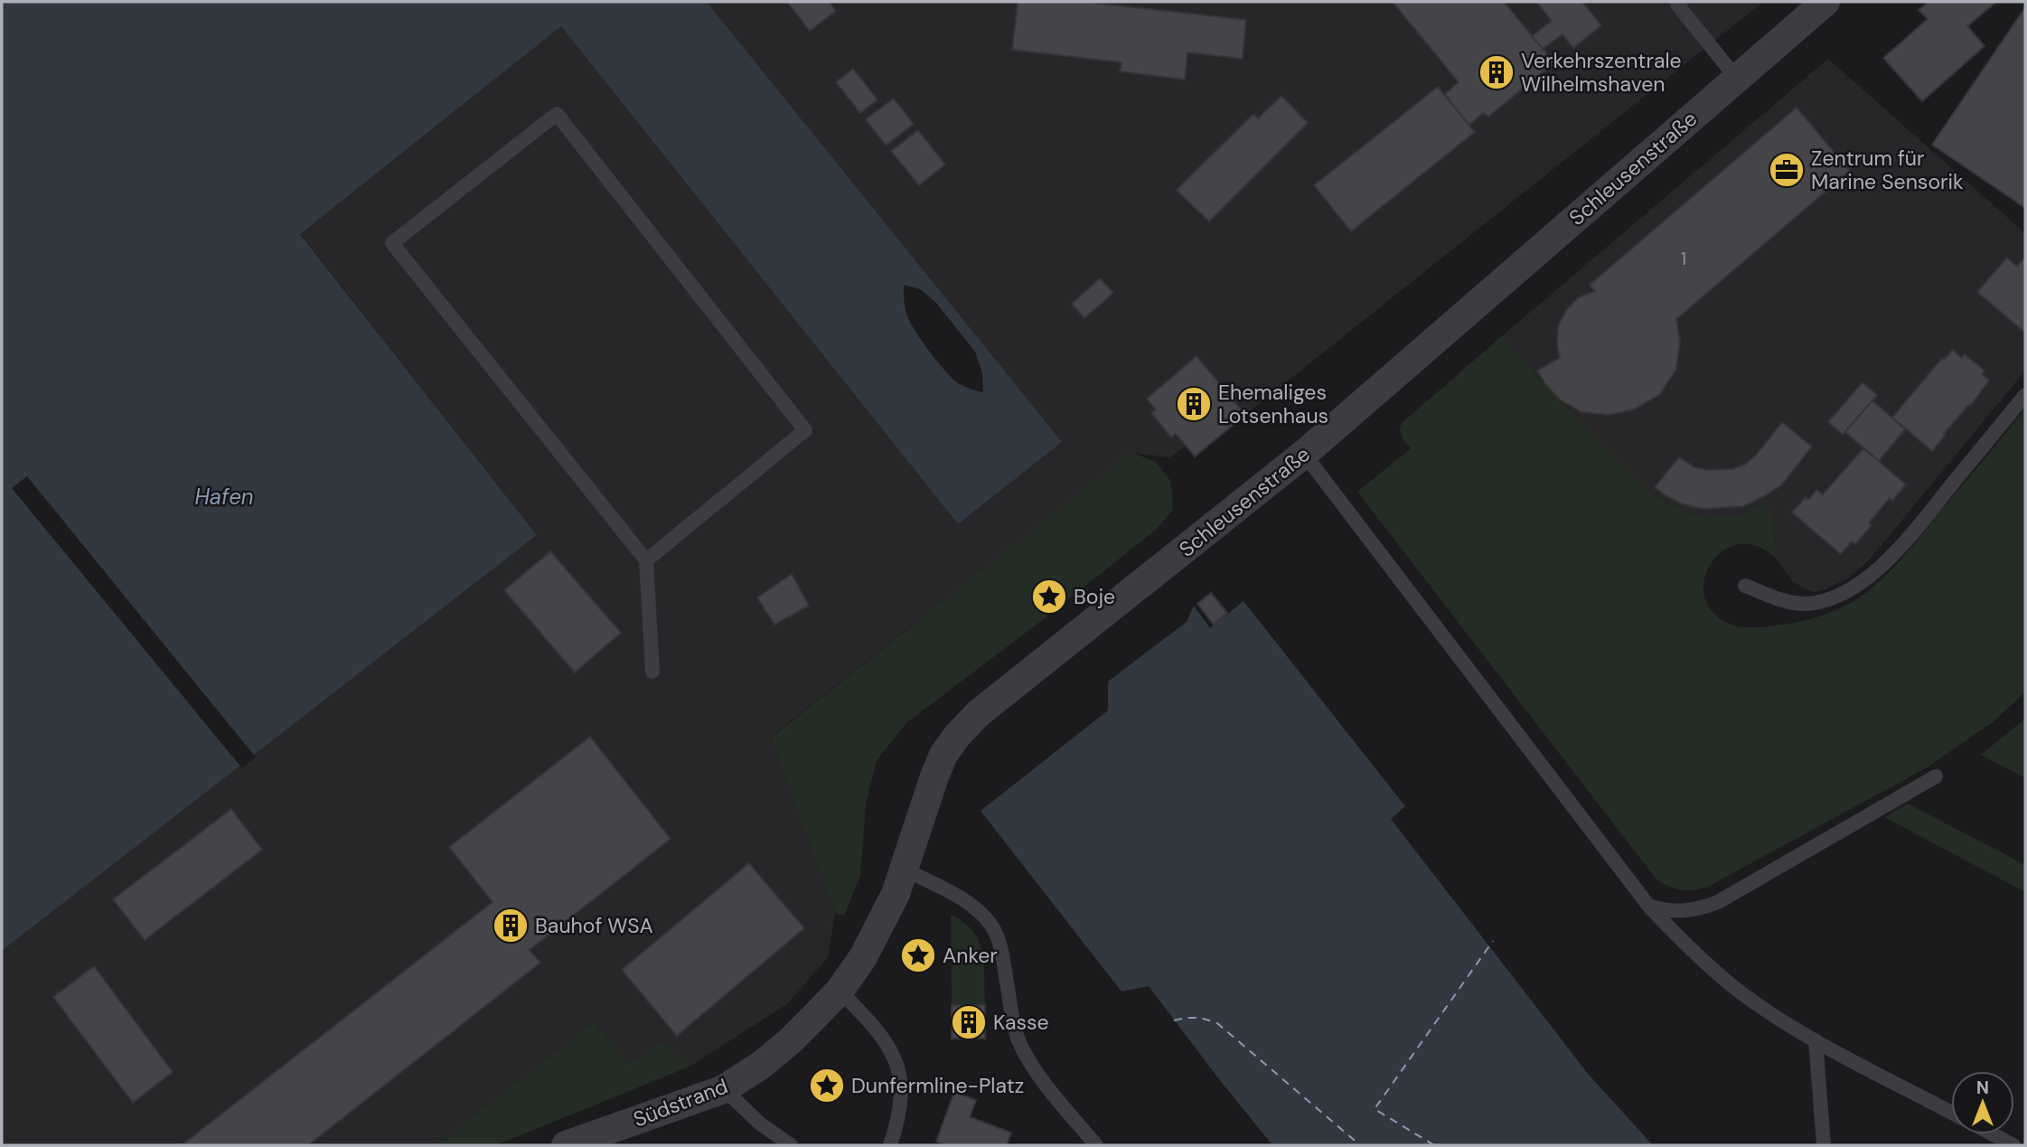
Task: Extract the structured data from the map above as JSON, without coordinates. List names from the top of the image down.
{
  "streets": {
    "street": ["Schleusenstraße", "Südstrand"]
  },
  "crossings": [
    ["Schleusenstraße", "Südstrand"]
  ],
  "water": ["Hafen"],
  "places": {
    "building": [
      "Verkehrszentrale Wilhelmshaven",
      "Ehemaliges Lotsenhaus",
      "Bauhof WSA",
      "Kasse"
    ],
    "office": ["Zentrum für Marine Sensorik"],
    "place": ["Boje", "Anker", "Dunfermline-Platz"]
  },
  "house_numbers": ["1"],
  "north": "top"
}
